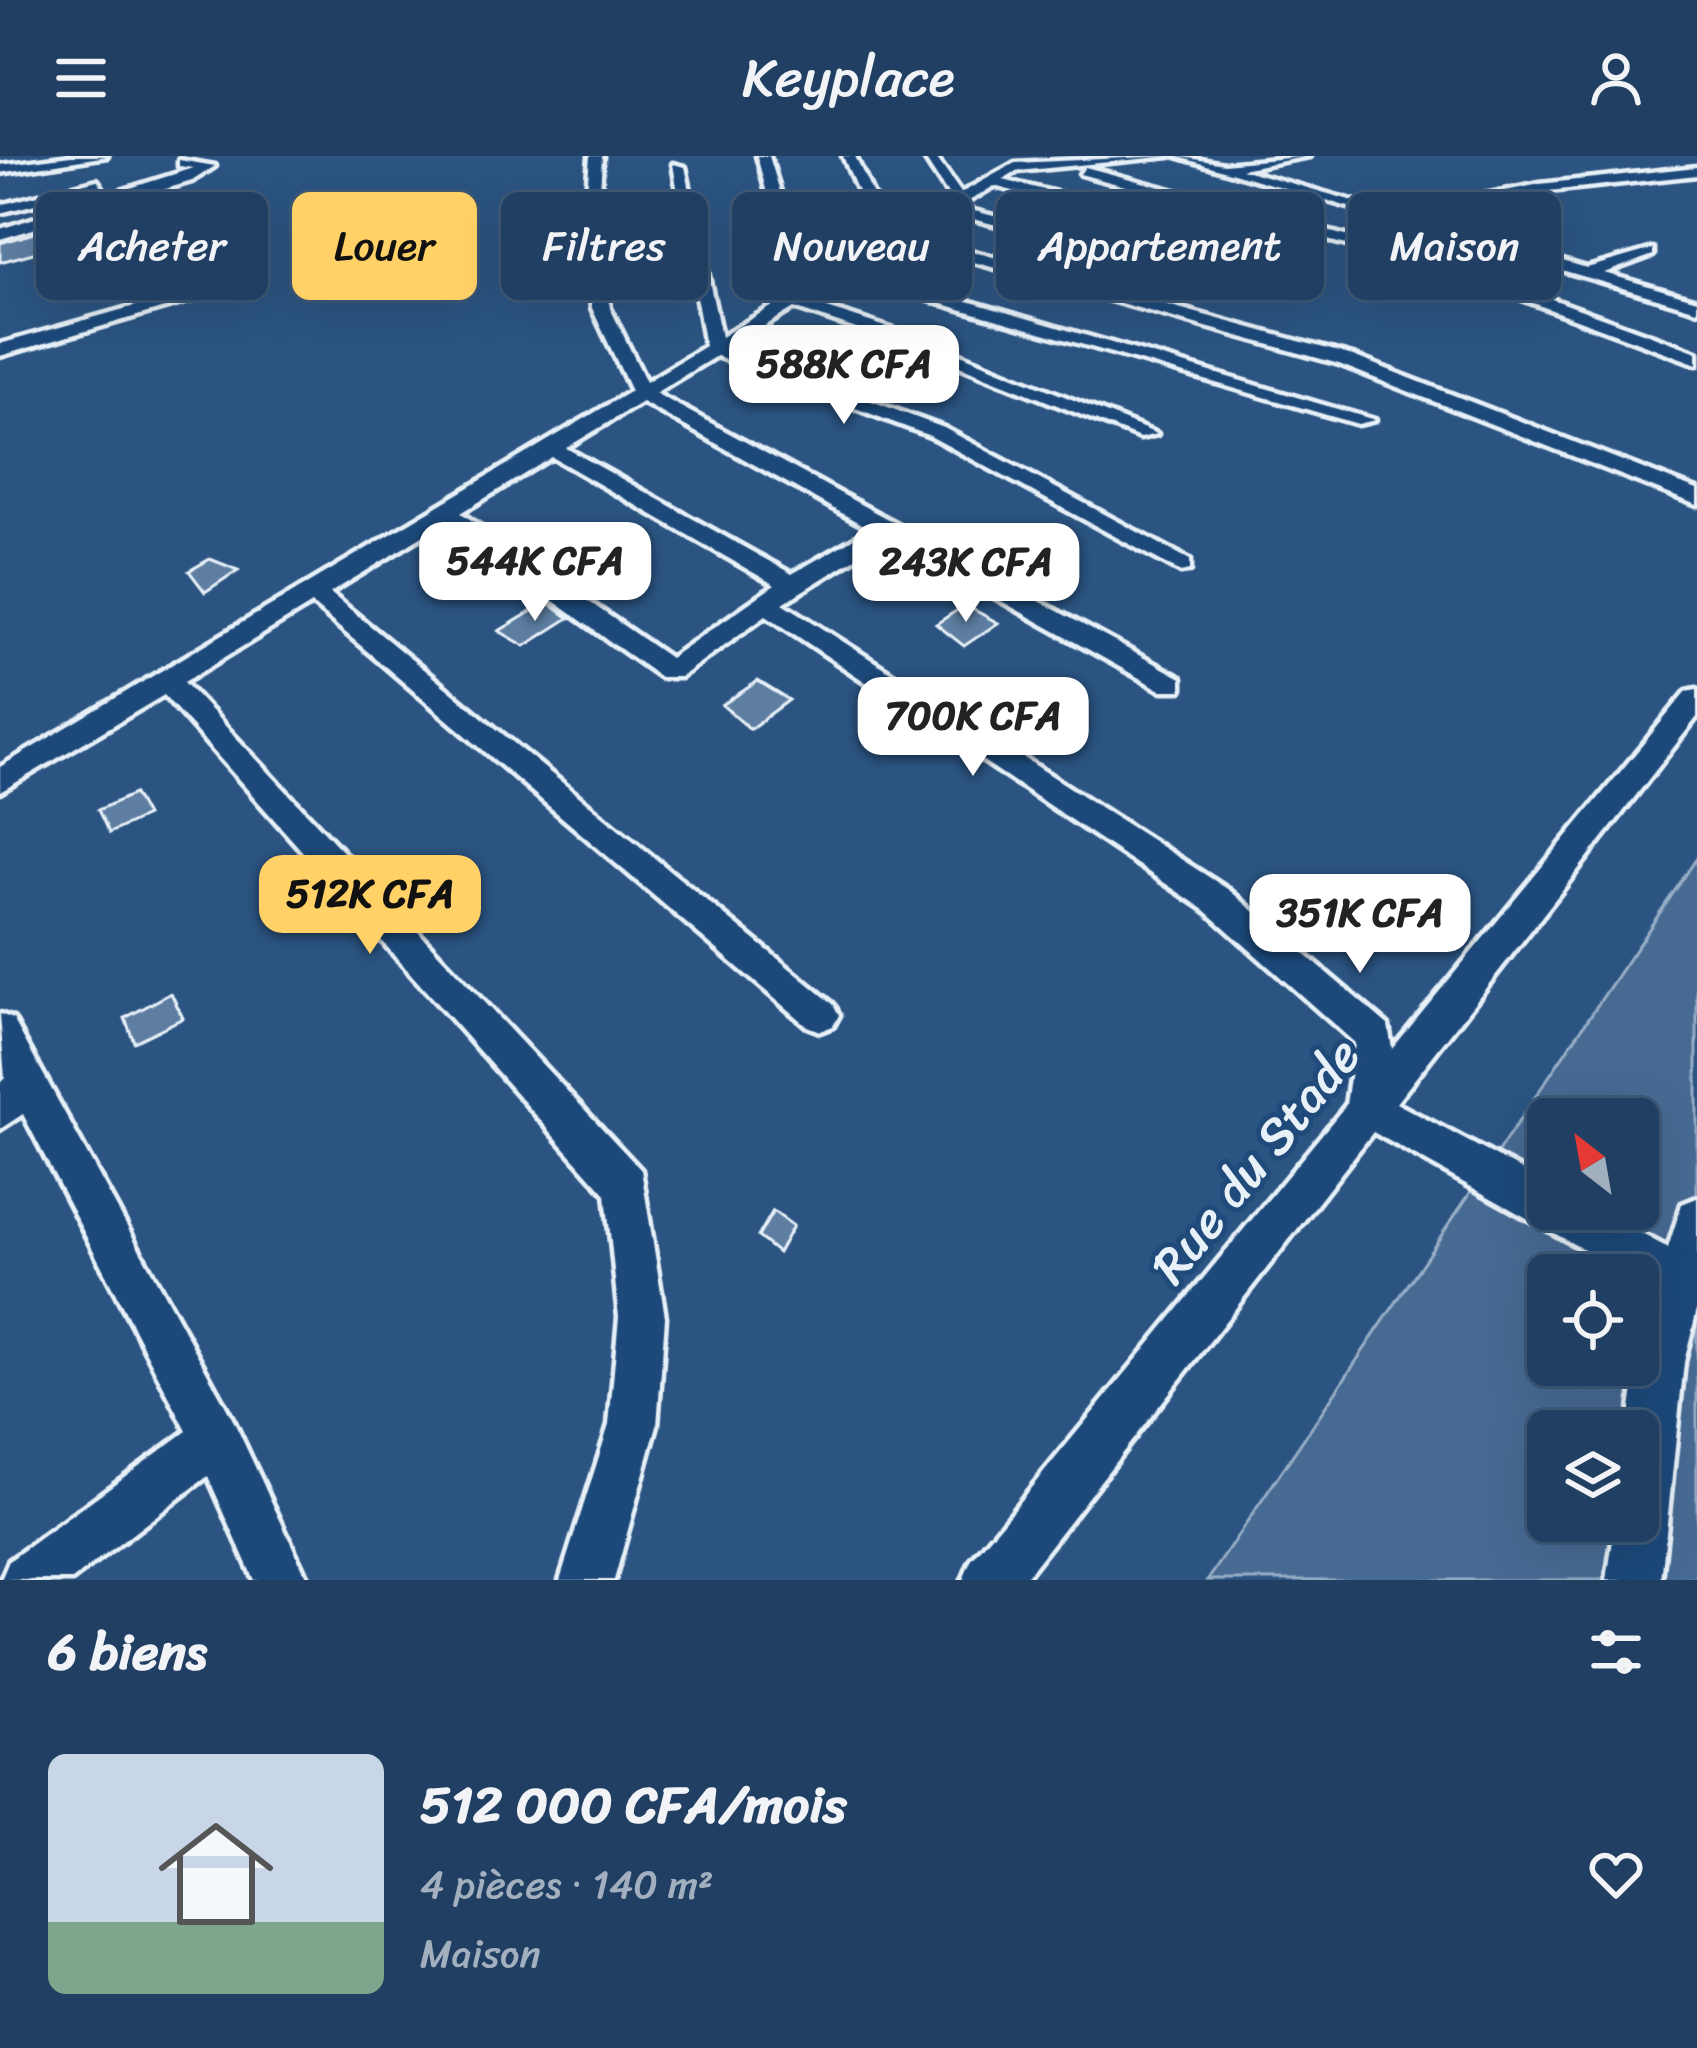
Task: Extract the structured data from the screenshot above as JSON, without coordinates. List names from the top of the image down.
{
  "streets": {
    "street": ["Rue du Stade"]
  },
  "north": "top left",
  "page": {
    "header": "Keyplace",
    "chip": [
      "Acheter",
      "Louer",
      "Filtres",
      "Nouveau",
      "Appartement",
      "Maison"
    ],
    "price": [
      "588K CFA",
      "544K CFA",
      "243K CFA",
      "700K CFA",
      "512K CFA",
      "351K CFA"
    ],
    "heading": "6 biens",
    "list": [
      {
        "name": "512 000 CFA/mois",
        "note": "4 pièces · 140 m² · Maison"
      }
    ]
  }
}
